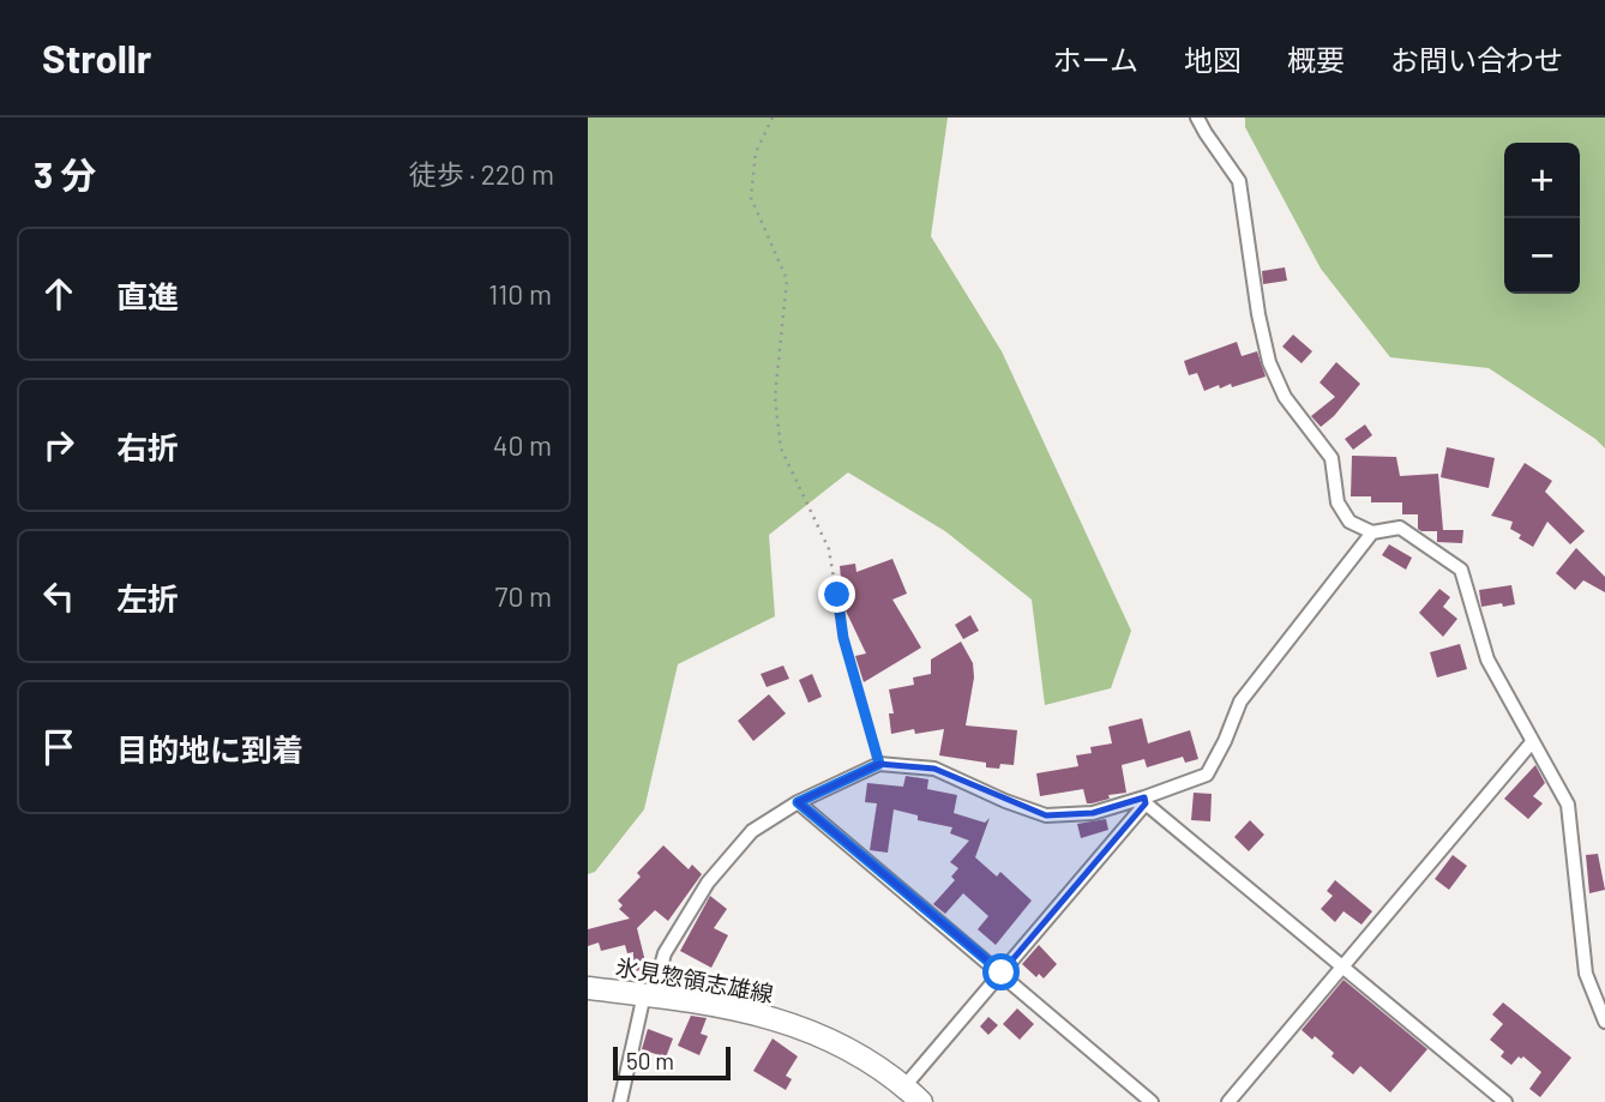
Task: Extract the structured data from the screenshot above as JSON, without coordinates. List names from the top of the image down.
{
  "streets": {
    "main road": ["氷見惣領志雄線"]
  },
  "scale_bar": "50 m",
  "page": {
    "header": "Strollr",
    "nav": [
      "ホーム",
      "地図",
      "概要",
      "お問い合わせ"
    ],
    "heading": ["3 分", "徒歩 · 220 m"],
    "map_buttons": ["+", "−"],
    "list": [
      ["直進", "110 m"],
      ["右折", "40 m"],
      ["左折", "70 m"],
      "目的地に到着"
    ],
    "scale": "50 m"
  }
}
